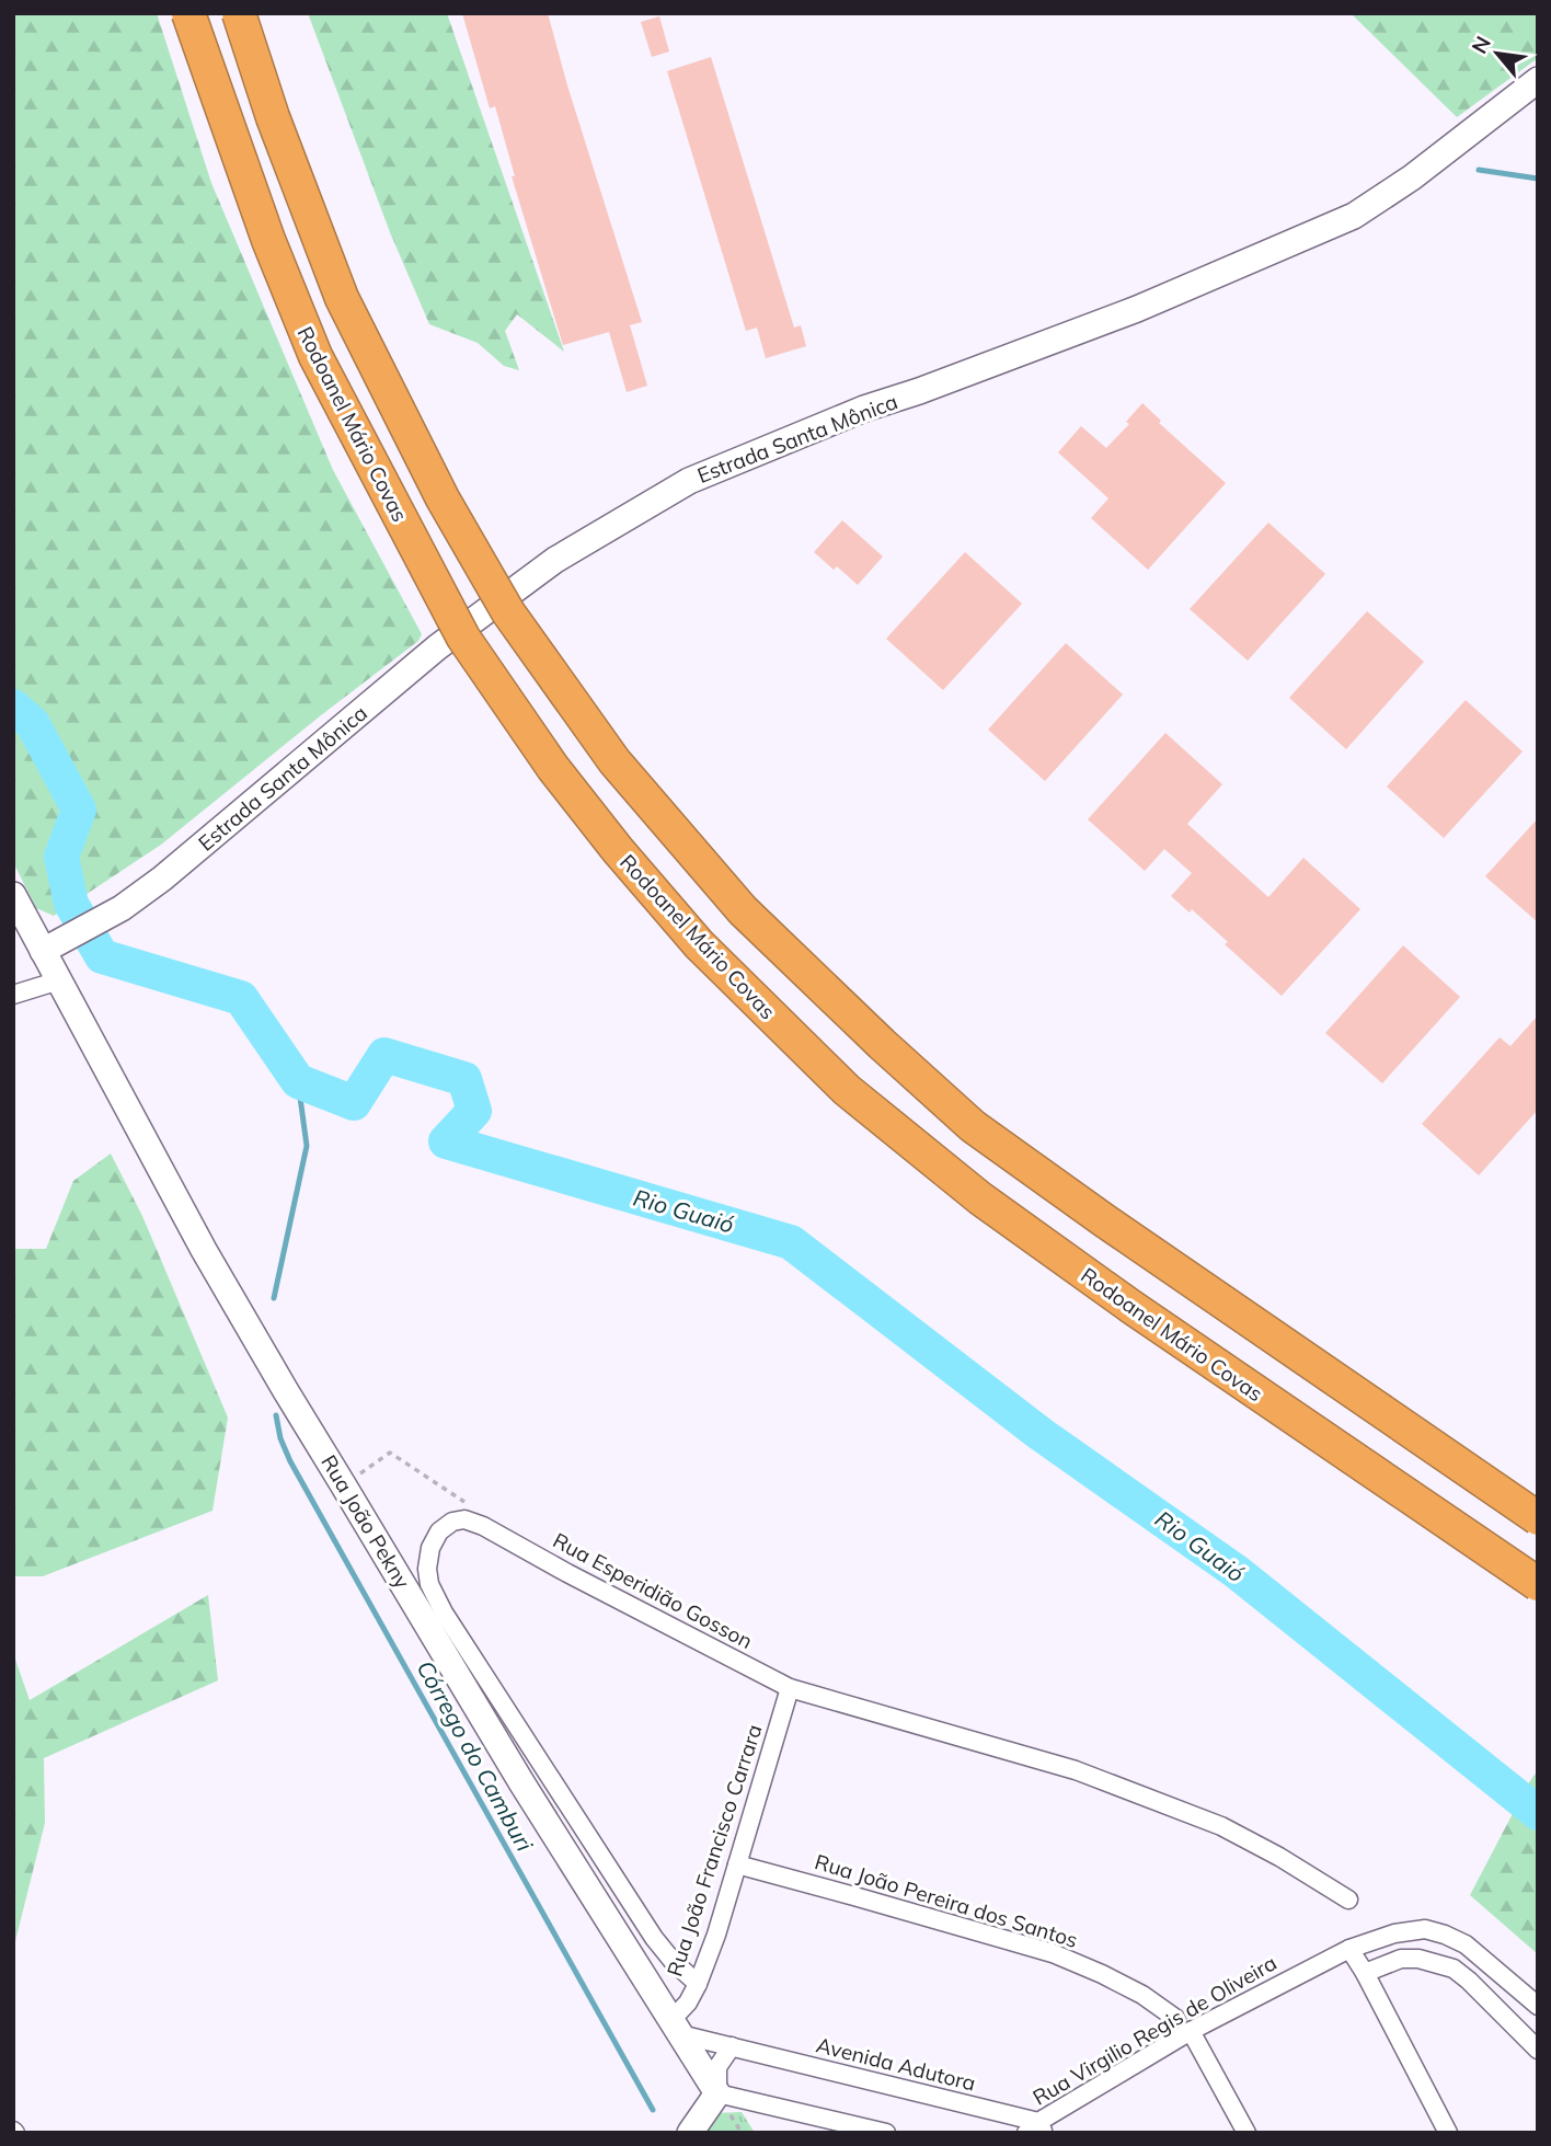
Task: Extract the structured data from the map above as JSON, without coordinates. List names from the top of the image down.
{
  "streets": {
    "highway": ["Rodoanel Mário Covas"],
    "main road": ["Estrada Santa Mônica", "Rua João Pekny"],
    "street": [
      "Rua Esperidião Gosson",
      "Rua João Francisco Carrara",
      "Rua João Pereira dos Santos",
      "Rua Virgilio Regis de Oliveira",
      "Avenida Adutora"
    ]
  },
  "crossings": [
    ["Estrada Santa Mônica", "Rua João Pekny"],
    ["Rua João Pekny", "Rua João Francisco Carrara"],
    ["Rua João Pekny", "Avenida Adutora"],
    ["Rua Esperidião Gosson", "Rua João Francisco Carrara"],
    ["Rua João Francisco Carrara", "Rua João Pereira dos Santos"],
    ["Rua João Francisco Carrara", "Avenida Adutora"],
    ["Rua Virgilio Regis de Oliveira", "Avenida Adutora"]
  ],
  "water": ["Rio Guaió", "Córrego do Camburi"],
  "north": "top left"
}
